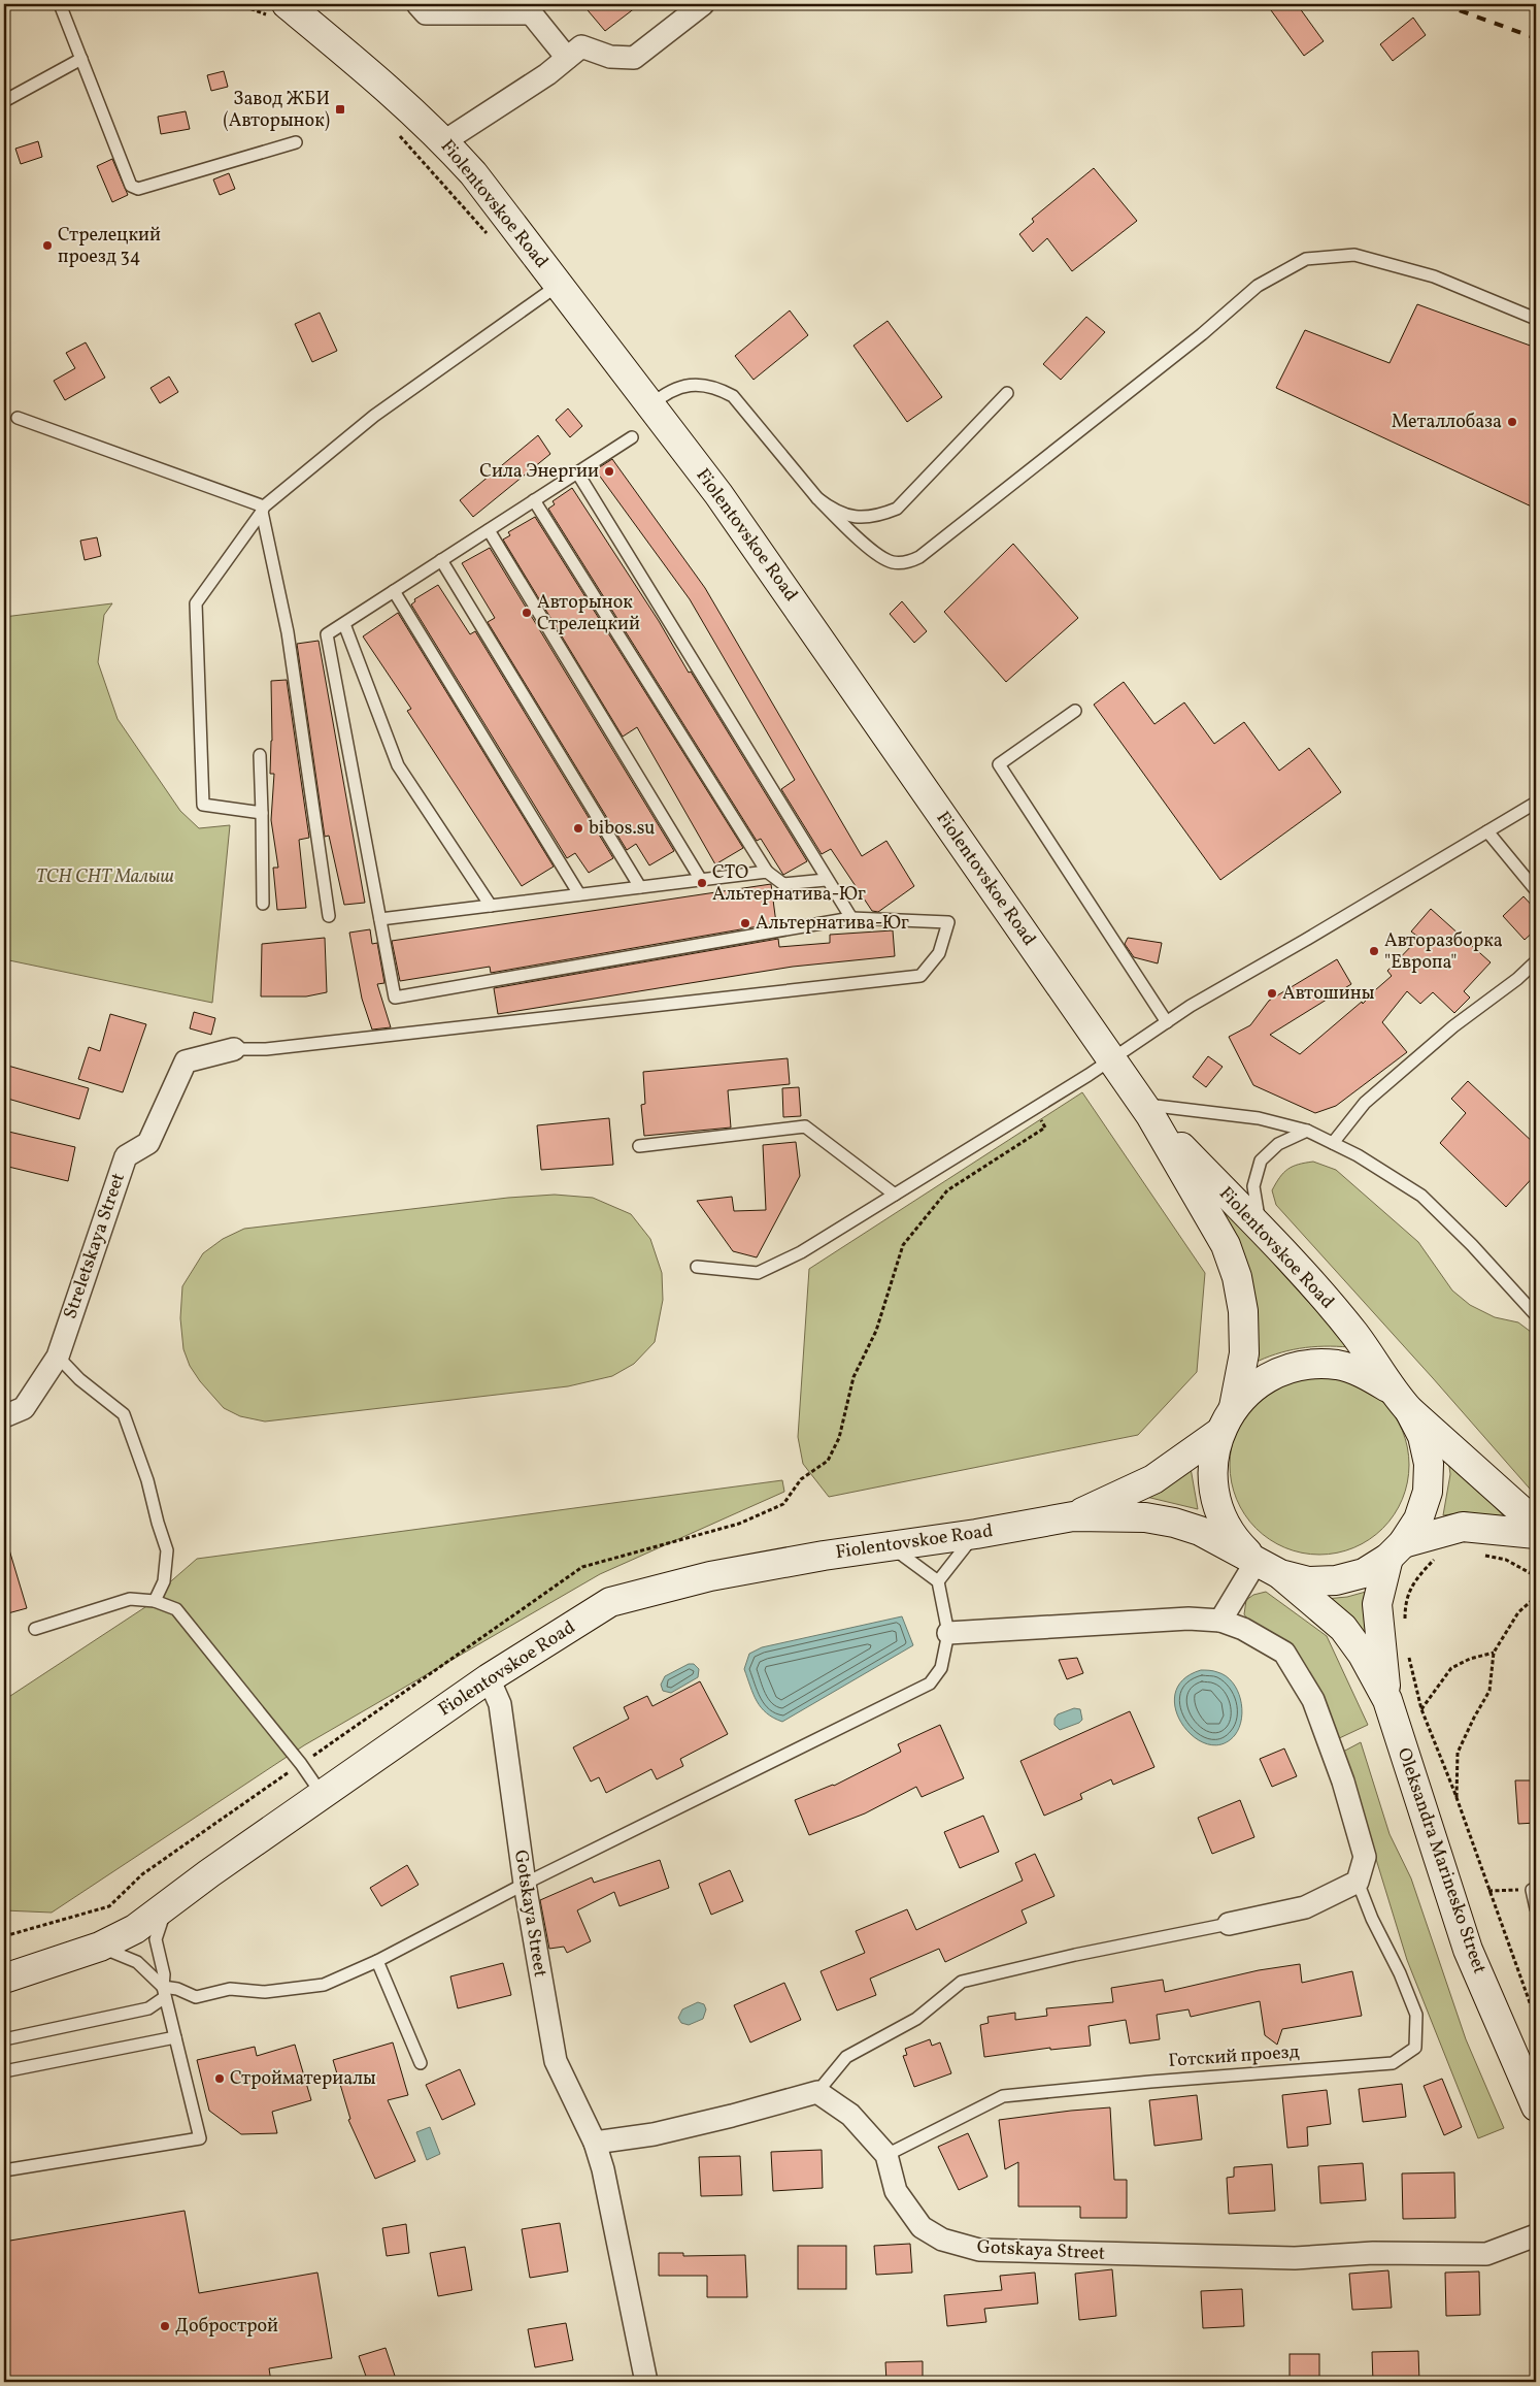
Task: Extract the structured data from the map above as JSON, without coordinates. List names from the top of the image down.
{
  "streets": {
    "main road": ["Fiolentovskoe Road", "Oleksandra Marinesko Street"],
    "street": ["Streletskaya Street", "Gotskaya Street"],
    "lane": ["Готский проезд"]
  },
  "crossings": [
    ["Fiolentovskoe Road", "Oleksandra Marinesko Street"],
    ["Fiolentovskoe Road", "Gotskaya Street"],
    ["Gotskaya Street", "Готский проезд"]
  ],
  "parks": ["ТСН СНТ Малыш"],
  "places": {
    "transit": ["Завод ЖБИ (Авторынок)"],
    "other": [
      "Стрелецкий проезд 34",
      "Металлобаза",
      "Сила Энергии",
      "Авторынок Стрелецкий",
      "bibos.su",
      "СТО Альтернатива-Юг",
      "Альтернатива-Юг",
      "Авторазборка \"Европа\"",
      "Автошины",
      "Стройматериалы",
      "Добрострой"
    ]
  }
}
